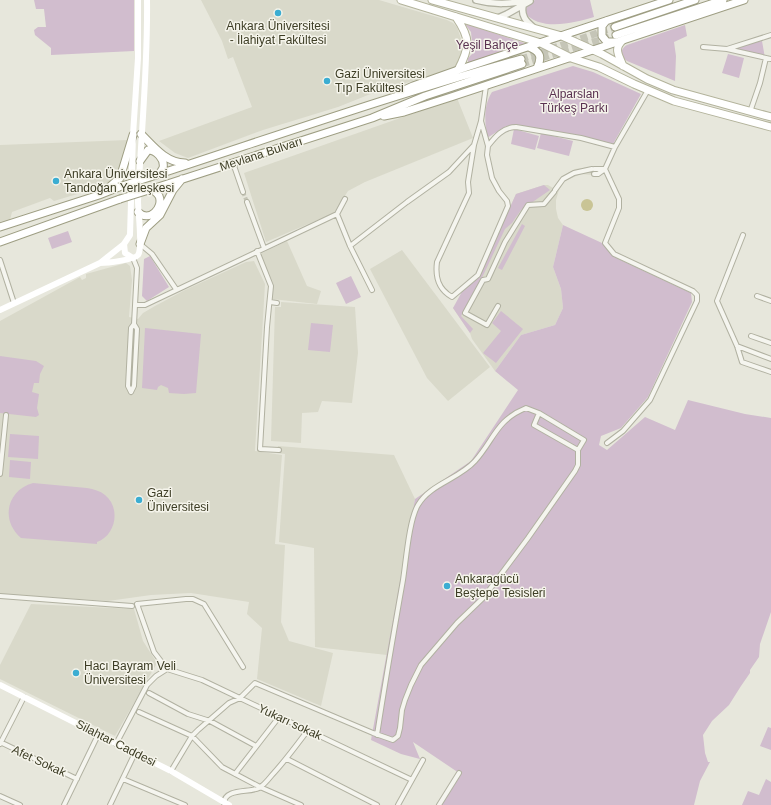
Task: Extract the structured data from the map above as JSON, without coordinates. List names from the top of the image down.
{
  "streets": {
    "main road": ["Mevlana Bulvarı", "Silahtar Caddesi"],
    "street": ["Yukarı sokak", "Afet Sokak"]
  },
  "parks": ["Yeşil Bahçe", "Alparslan Türkeş Parkı"],
  "places": [
    "Ankara Üniversitesi - İlahiyat Fakültesi",
    "Gazi Üniversitesi Tıp Fakültesi",
    "Ankara Üniversitesi Tandoğan Yerleşkesi",
    "Gazi Üniversitesi",
    "Ankaragücü Beştepe Tesisleri",
    "Hacı Bayram Veli Üniversitesi"
  ]
}
